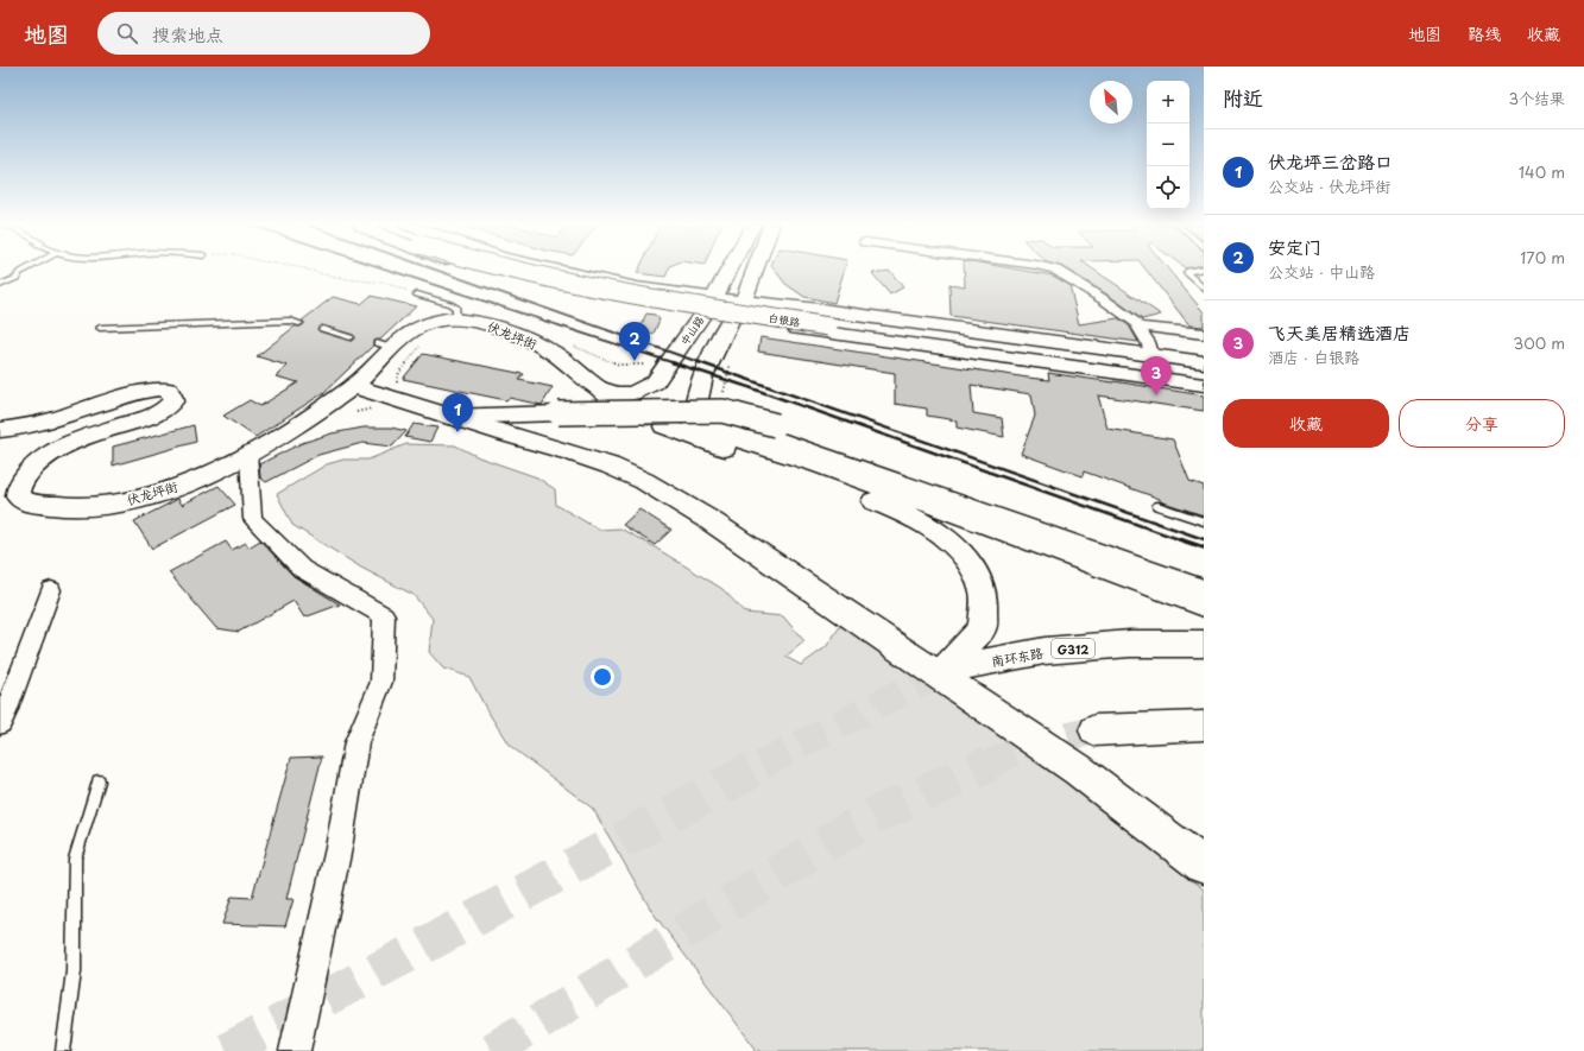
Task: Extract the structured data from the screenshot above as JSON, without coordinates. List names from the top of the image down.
{
  "streets": {
    "main road": [
      "白银路",
      "中山路",
      "伏龙坪街",
      "G312",
      "南环东路"
    ]
  },
  "crossings": [
    ["中山路", "伏龙坪街"],
    ["伏龙坪街", "南环东路"]
  ],
  "north": "top left",
  "page": {
    "header": "地图",
    "search": "搜索地点",
    "nav": ["地图", "路线", "收藏"],
    "heading": ["附近", "3个结果"],
    "map_buttons": ["+", "−"],
    "list": [
      {
        "mark": "1",
        "name": "伏龙坪三岔路口",
        "note": "公交站 · 伏龙坪街",
        "value": "140 m"
      },
      {
        "mark": "2",
        "name": "安定门",
        "note": "公交站 · 中山路",
        "value": "170 m"
      },
      {
        "mark": "3",
        "name": "飞天美居精选酒店",
        "note": "酒店 · 白银路",
        "value": "300 m"
      }
    ],
    "pins": ["2", "3", "1"],
    "buttons": ["收藏", "分享"]
  }
}
